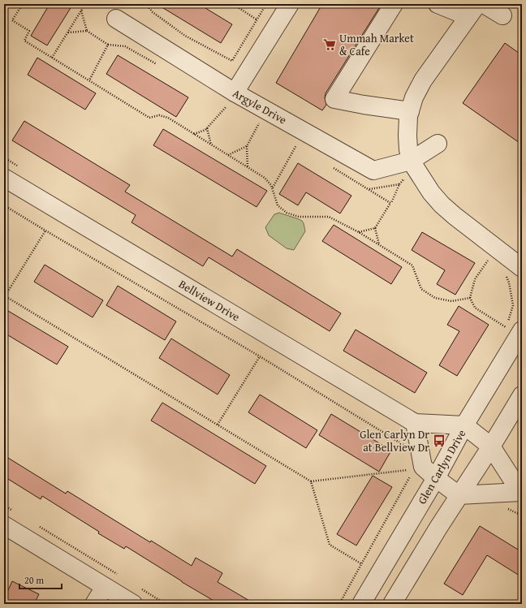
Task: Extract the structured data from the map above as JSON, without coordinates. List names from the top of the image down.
{
  "streets": {
    "street": ["Argyle Drive", "Bellview Drive", "Glen Carlyn Drive"]
  },
  "crossings": [
    ["Bellview Drive", "Glen Carlyn Drive"]
  ],
  "places": {
    "supermarket": ["Ummah Market & Cafe"],
    "bus stop": ["Glen Carlyn Dr at Bellview Dr"]
  },
  "scale_bar": "20 m"
}
